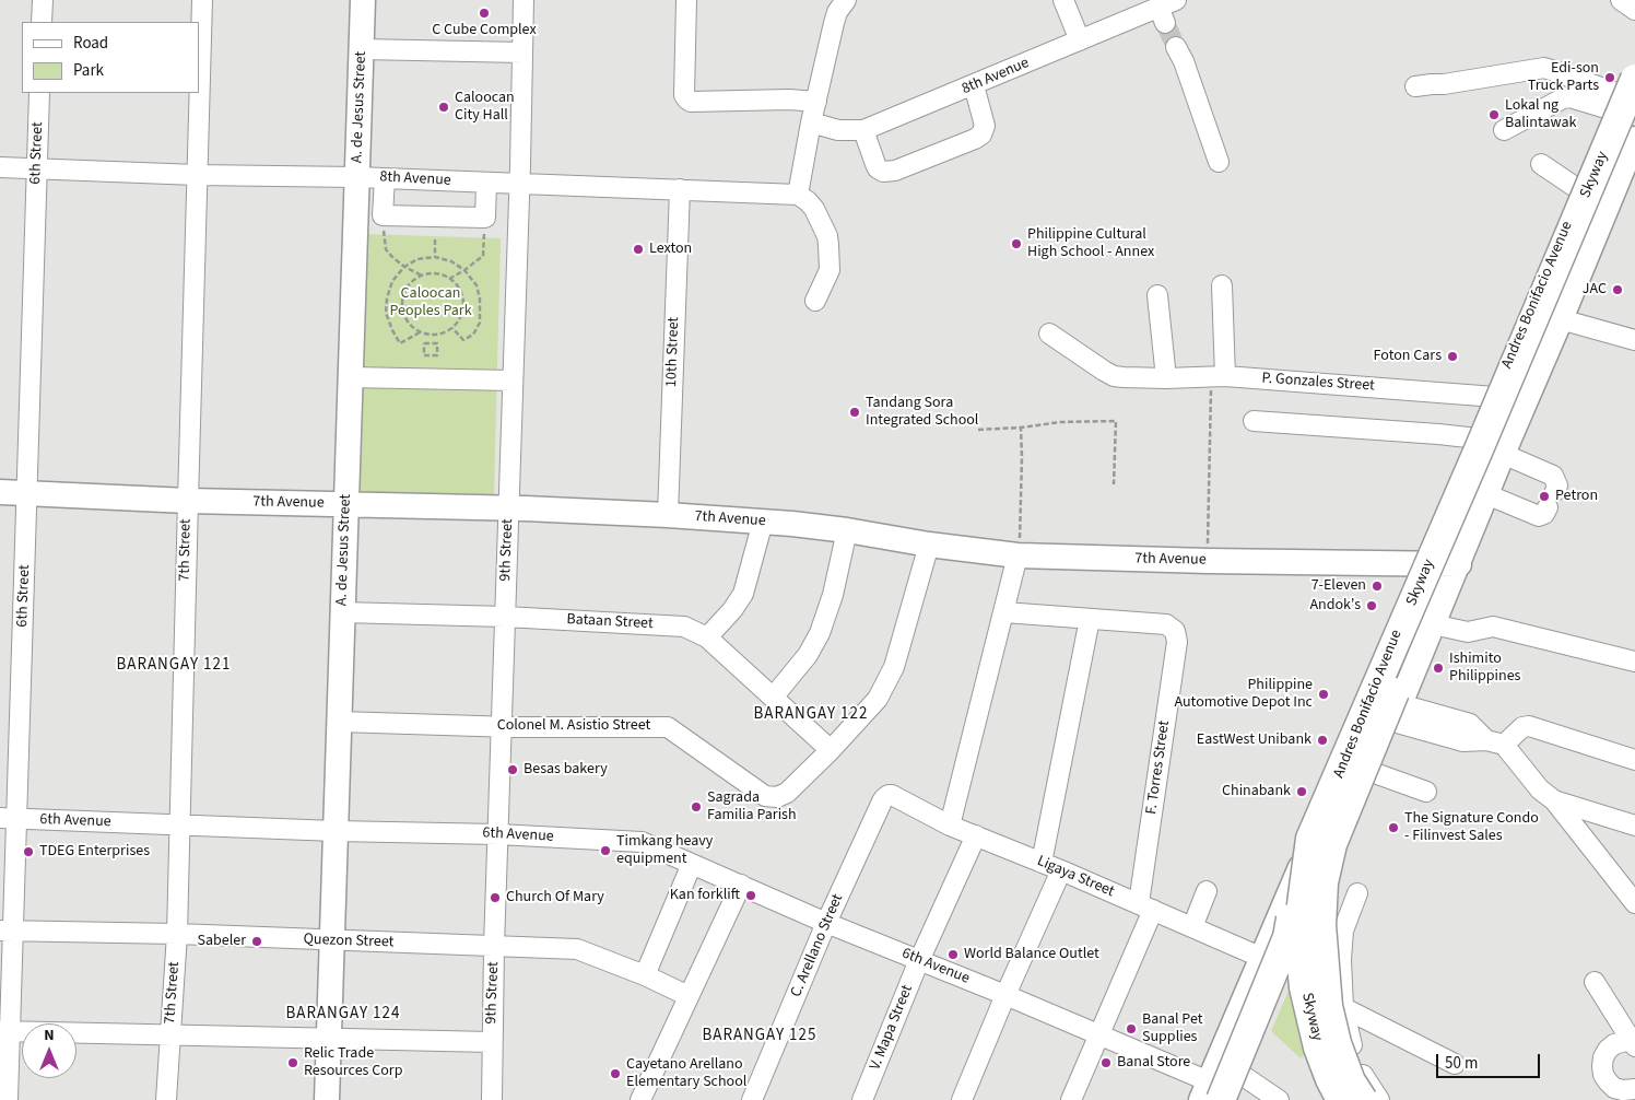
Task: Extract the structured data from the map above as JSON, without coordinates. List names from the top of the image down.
{
  "streets": {
    "highway": ["Skyway"],
    "main road": ["A. de Jesus Street", "Andres Bonifacio Avenue", "7th Avenue"],
    "street": [
      "8th Avenue",
      "6th Street",
      "10th Street",
      "P. Gonzales Street",
      "7th Street",
      "9th Street",
      "Bataan Street",
      "Colonel M. Asistio Street",
      "F. Torres Street",
      "6th Avenue",
      "Ligaya Street",
      "Quezon Street",
      "C. Arellano Street",
      "V. Mapa Street"
    ]
  },
  "crossings": [
    ["8th Avenue", "A. de Jesus Street"],
    ["8th Avenue", "6th Street"],
    ["8th Avenue", "10th Street"],
    ["8th Avenue", "7th Street"],
    ["8th Avenue", "9th Street"],
    ["A. de Jesus Street", "7th Avenue"],
    ["A. de Jesus Street", "Bataan Street"],
    ["A. de Jesus Street", "Colonel M. Asistio Street"],
    ["A. de Jesus Street", "6th Avenue"],
    ["A. de Jesus Street", "Quezon Street"],
    ["6th Street", "7th Avenue"],
    ["6th Street", "6th Avenue"],
    ["6th Street", "Quezon Street"],
    ["Skyway", "Andres Bonifacio Avenue"],
    ["Andres Bonifacio Avenue", "P. Gonzales Street"],
    ["Andres Bonifacio Avenue", "7th Avenue"],
    ["Andres Bonifacio Avenue", "6th Avenue"],
    ["Andres Bonifacio Avenue", "Ligaya Street"],
    ["10th Street", "7th Avenue"],
    ["7th Avenue", "7th Street"],
    ["7th Avenue", "9th Street"],
    ["7th Avenue", "Colonel M. Asistio Street"],
    ["7th Street", "6th Avenue"],
    ["7th Street", "Quezon Street"],
    ["9th Street", "Bataan Street"],
    ["9th Street", "Colonel M. Asistio Street"],
    ["9th Street", "6th Avenue"],
    ["9th Street", "Quezon Street"],
    ["Bataan Street", "Colonel M. Asistio Street"],
    ["F. Torres Street", "6th Avenue"],
    ["F. Torres Street", "Ligaya Street"],
    ["6th Avenue", "C. Arellano Street"],
    ["6th Avenue", "V. Mapa Street"],
    ["Ligaya Street", "C. Arellano Street"],
    ["Ligaya Street", "V. Mapa Street"]
  ],
  "districts": [
    "BARANGAY 121",
    "BARANGAY 122",
    "BARANGAY 124",
    "BARANGAY 125"
  ],
  "parks": ["Caloocan Peoples Park"],
  "places": [
    "C Cube Complex",
    "Edi-son Truck Parts",
    "Caloocan City Hall",
    "Lokal ng Balintawak",
    "Philippine Cultural High School - Annex",
    "Lexton",
    "JAC",
    "Foton Cars",
    "Tandang Sora Integrated School",
    "Petron",
    "7-Eleven",
    "Andok's",
    "Ishimito Philippines",
    "Philippine Automotive Depot Inc",
    "EastWest Unibank",
    "Besas bakery",
    "Chinabank",
    "Sagrada Familia Parish",
    "The Signature Condo - Filinvest Sales",
    "Timkang heavy equipment",
    "TDEG Enterprises",
    "Kan forklift",
    "Church Of Mary",
    "Sabeler",
    "World Balance Outlet",
    "Banal Pet Supplies",
    "Relic Trade Resources Corp",
    "Banal Store",
    "Cayetano Arellano Elementary School"
  ],
  "legend": ["Road", "Park"],
  "scale_bar": "50 m",
  "north": "top"
}
